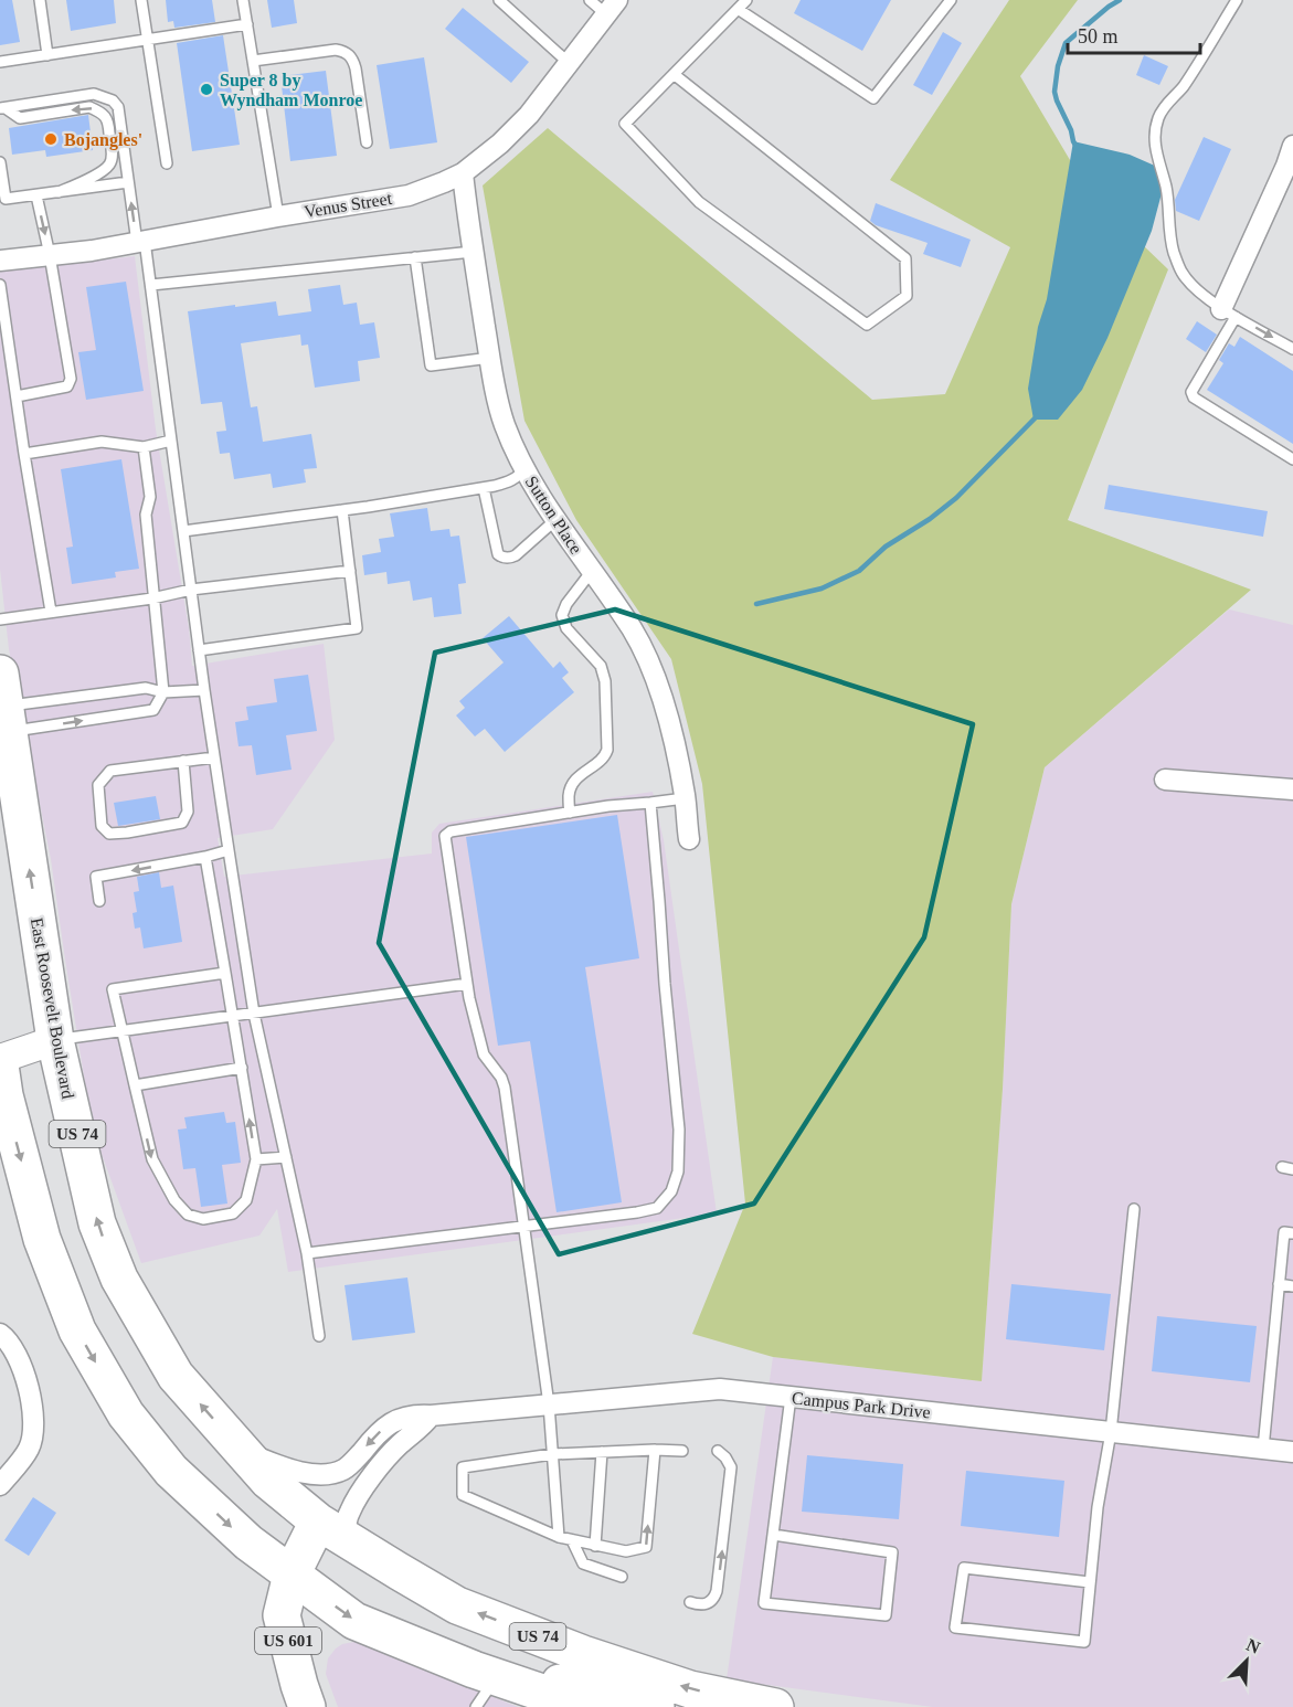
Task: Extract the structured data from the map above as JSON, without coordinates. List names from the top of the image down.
{
  "streets": {
    "highway": ["East Roosevelt Boulevard", "US 74", "US 601"],
    "street": ["Venus Street", "Sutton Place", "Campus Park Drive"]
  },
  "crossings": [
    ["Venus Street", "Sutton Place"],
    ["East Roosevelt Boulevard", "Campus Park Drive"],
    ["East Roosevelt Boulevard", "US 601"]
  ],
  "places": ["Super 8 by Wyndham Monroe", "Bojangles'"],
  "scale_bar": "50 m",
  "north": "top right"
}
